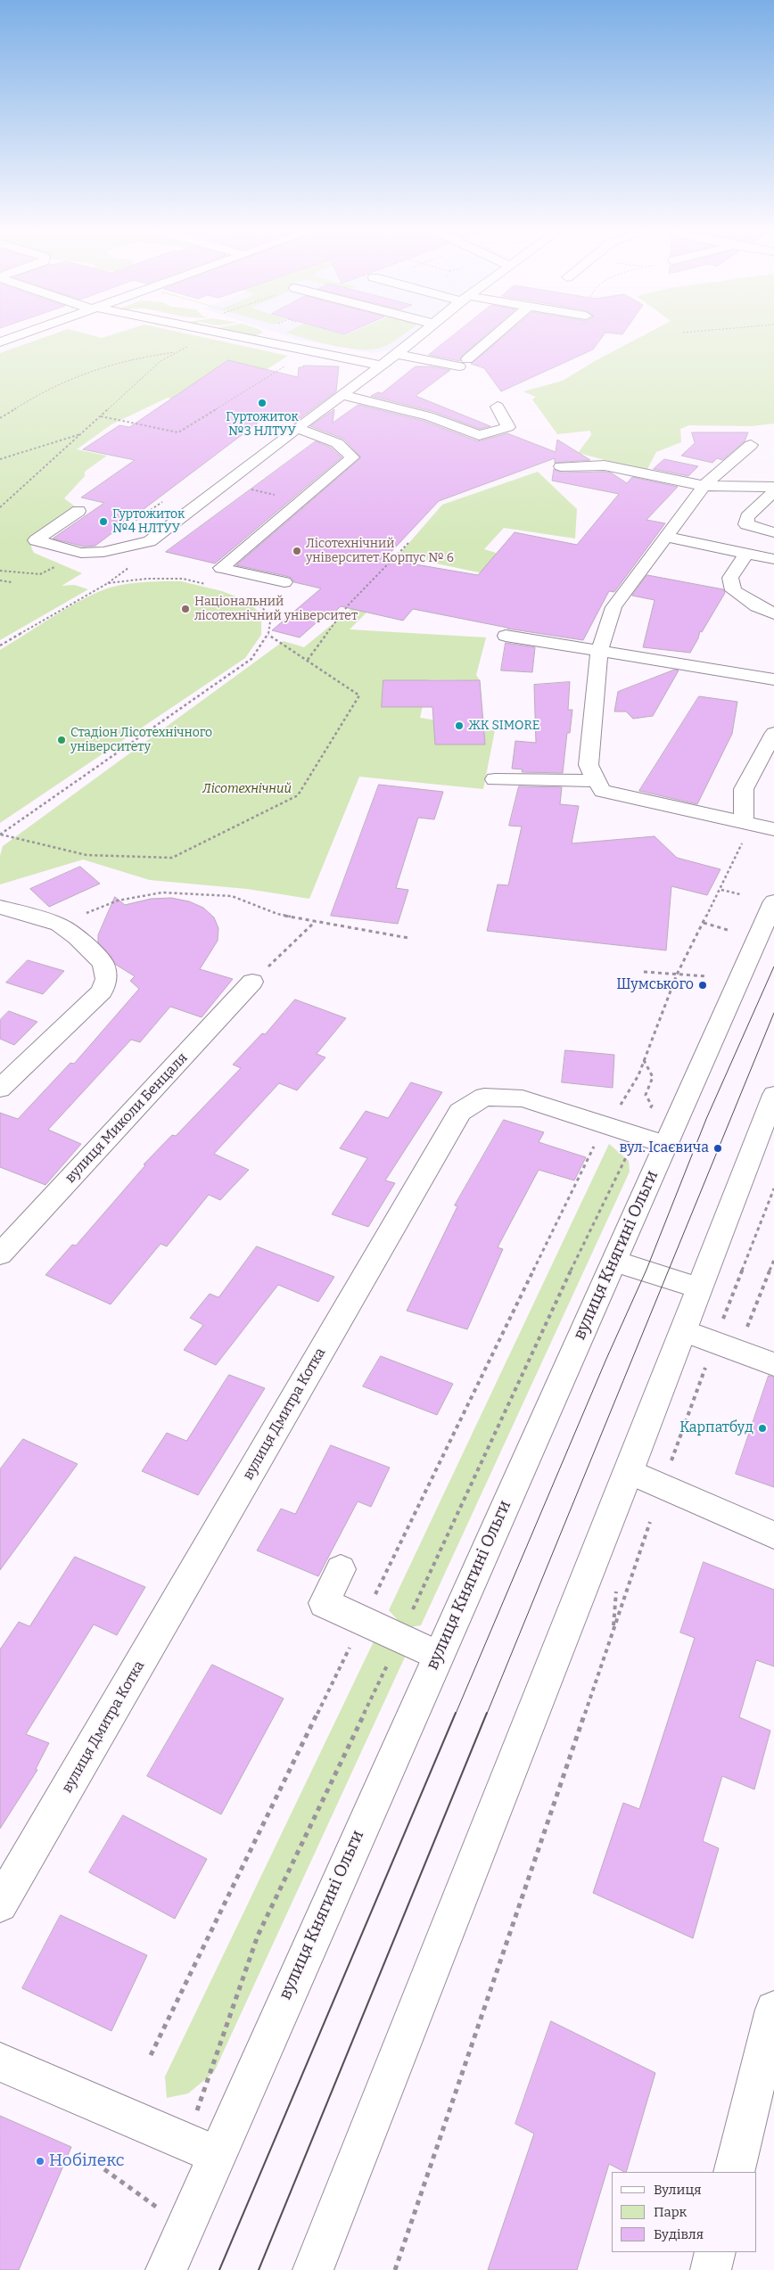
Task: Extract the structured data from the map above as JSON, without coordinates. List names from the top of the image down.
{
  "streets": {
    "street": ["вулиця Миколи Бенцаля", "вулиця Княгині Ольги", "вулиця Дмитра Котка"]
  },
  "crossings": [
    ["вулиця Княгині Ольги", "вулиця Дмитра Котка"]
  ],
  "parks": ["Лісотехнічний"],
  "places": [
    "Гуртожиток №3 НЛТУУ",
    "Гуртожиток №4 НЛТУУ",
    "Лісотехнічний університет Корпус № 6",
    "Національний лісотехнічний університет",
    "ЖК SIMORE",
    "Стадіон Лісотехнічного університету",
    "Шумського",
    "вул. Ісаєвича",
    "Карпатбуд",
    "Нобілекс"
  ],
  "legend": ["Вулиця", "Парк", "Будівля"]
}
